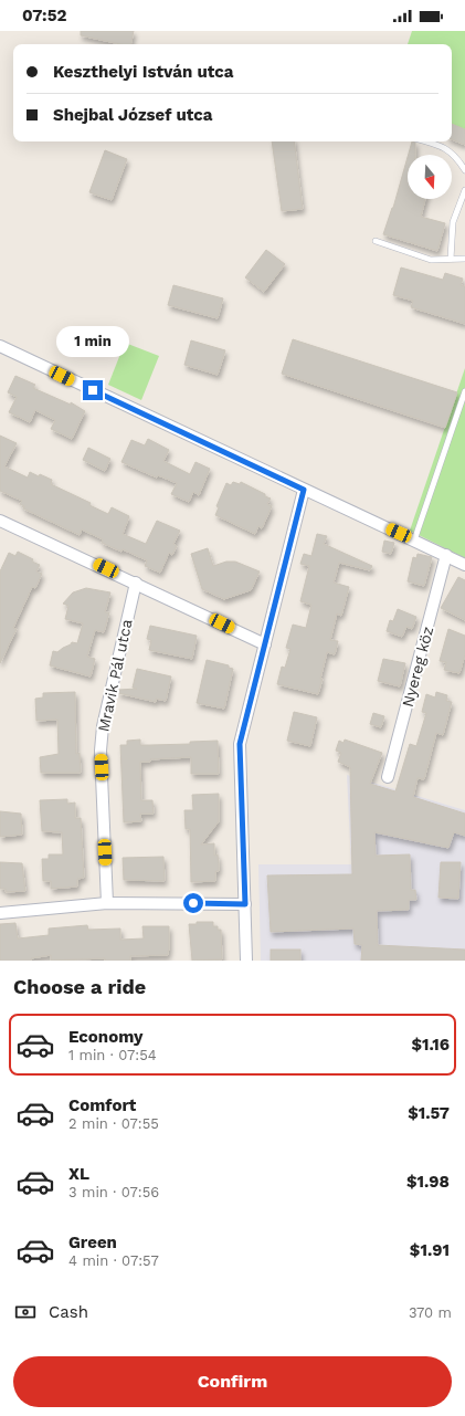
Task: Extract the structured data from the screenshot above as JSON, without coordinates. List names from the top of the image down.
{
  "streets": {
    "street": ["Nyereg köz", "Mravik Pál utca"]
  },
  "north": "bottom",
  "page": {
    "status": "07:52",
    "banner": ["Keszthelyi István utca", "Shejbal József utca"],
    "bubble": "1 min",
    "heading": "Choose a ride",
    "list": [
      {
        "name": "Economy",
        "note": "1 min · 07:54",
        "value": "$1.16"
      },
      {
        "name": "Comfort",
        "note": "2 min · 07:55",
        "value": "$1.57"
      },
      {
        "name": "XL",
        "note": "3 min · 07:56",
        "value": "$1.98"
      },
      {
        "name": "Green",
        "note": "4 min · 07:57",
        "value": "$1.91"
      }
    ],
    "pay": ["Cash", "370 m"],
    "buttons": "Confirm"
  }
}
